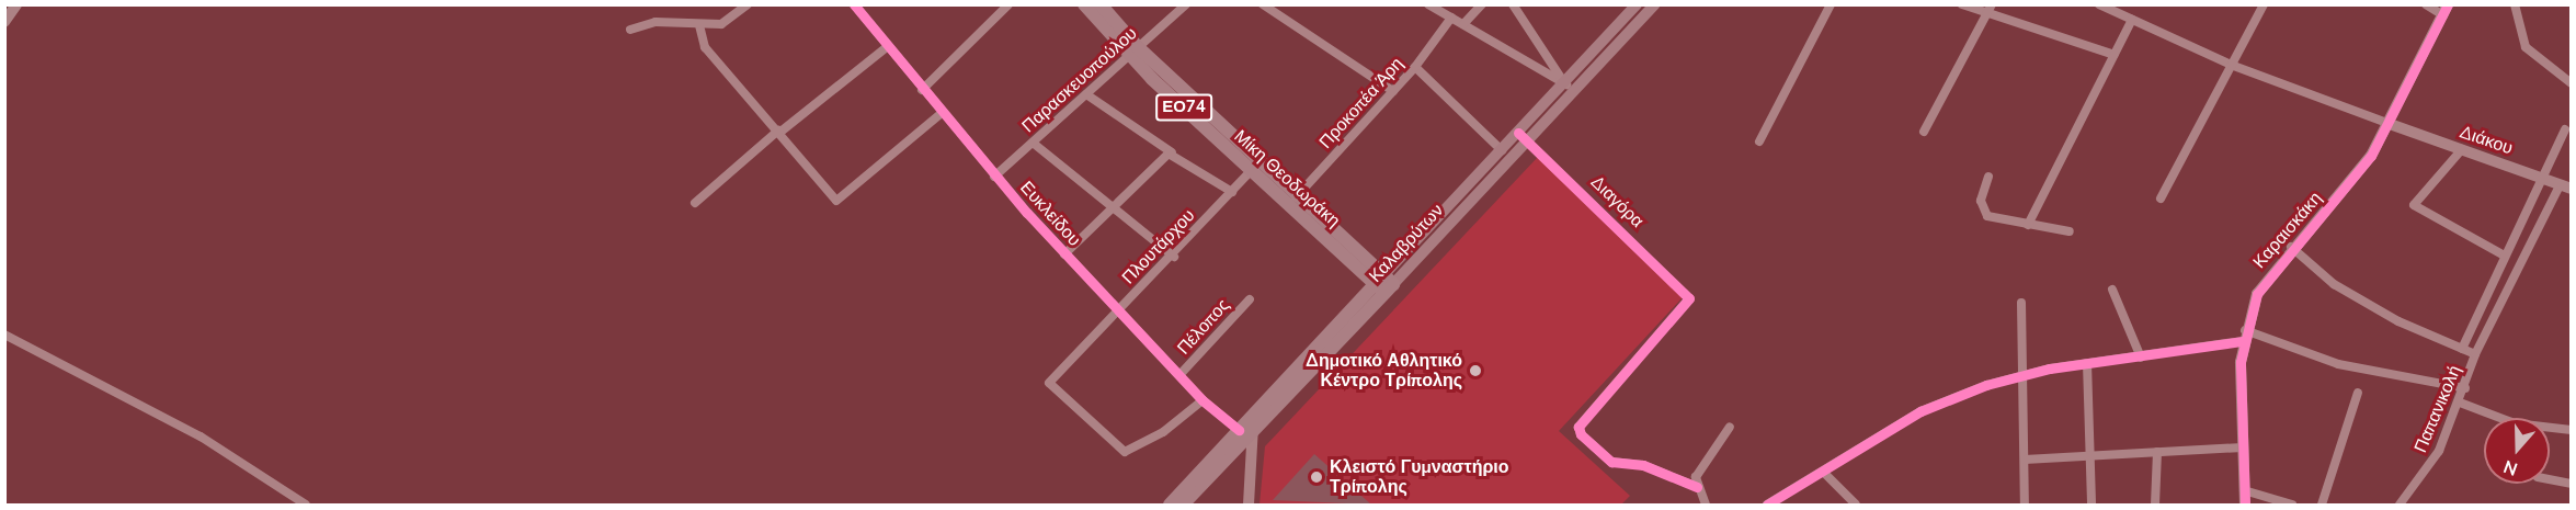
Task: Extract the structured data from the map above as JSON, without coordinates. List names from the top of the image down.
{
  "streets": {
    "main road": ["ΕΟ74", "Μίκη Θεοδωράκη", "Καλαβρύτων"],
    "street": [
      "Παρασκευοπούλου",
      "Προκοπέα Άρη",
      "Διάκου",
      "Διαγόρα",
      "Ευκλείδου",
      "Καραισκάκη",
      "Πλουτάρχου",
      "Πέλοπος",
      "Παπανικολή"
    ]
  },
  "crossings": [
    ["Παρασκευοπούλου", "Μίκη Θεοδωράκη"],
    ["Παρασκευοπούλου", "Ευκλείδου"],
    ["Προκοπέα Άρη", "Μίκη Θεοδωράκη"],
    ["Διάκου", "Καραισκάκη"],
    ["Διάκου", "Παπανικολή"],
    ["Μίκη Θεοδωράκη", "Καλαβρύτων"],
    ["Μίκη Θεοδωράκη", "Πλουτάρχου"],
    ["Διαγόρα", "Καλαβρύτων"],
    ["Ευκλείδου", "Καλαβρύτων"],
    ["Ευκλείδου", "Πλουτάρχου"],
    ["Ευκλείδου", "Πέλοπος"]
  ],
  "places": ["Δημοτικό Αθλητικό Κέντρο Τρίπολης", "Κλειστό Γυμναστήριο Τρίπολης"],
  "north": "bottom"
}
